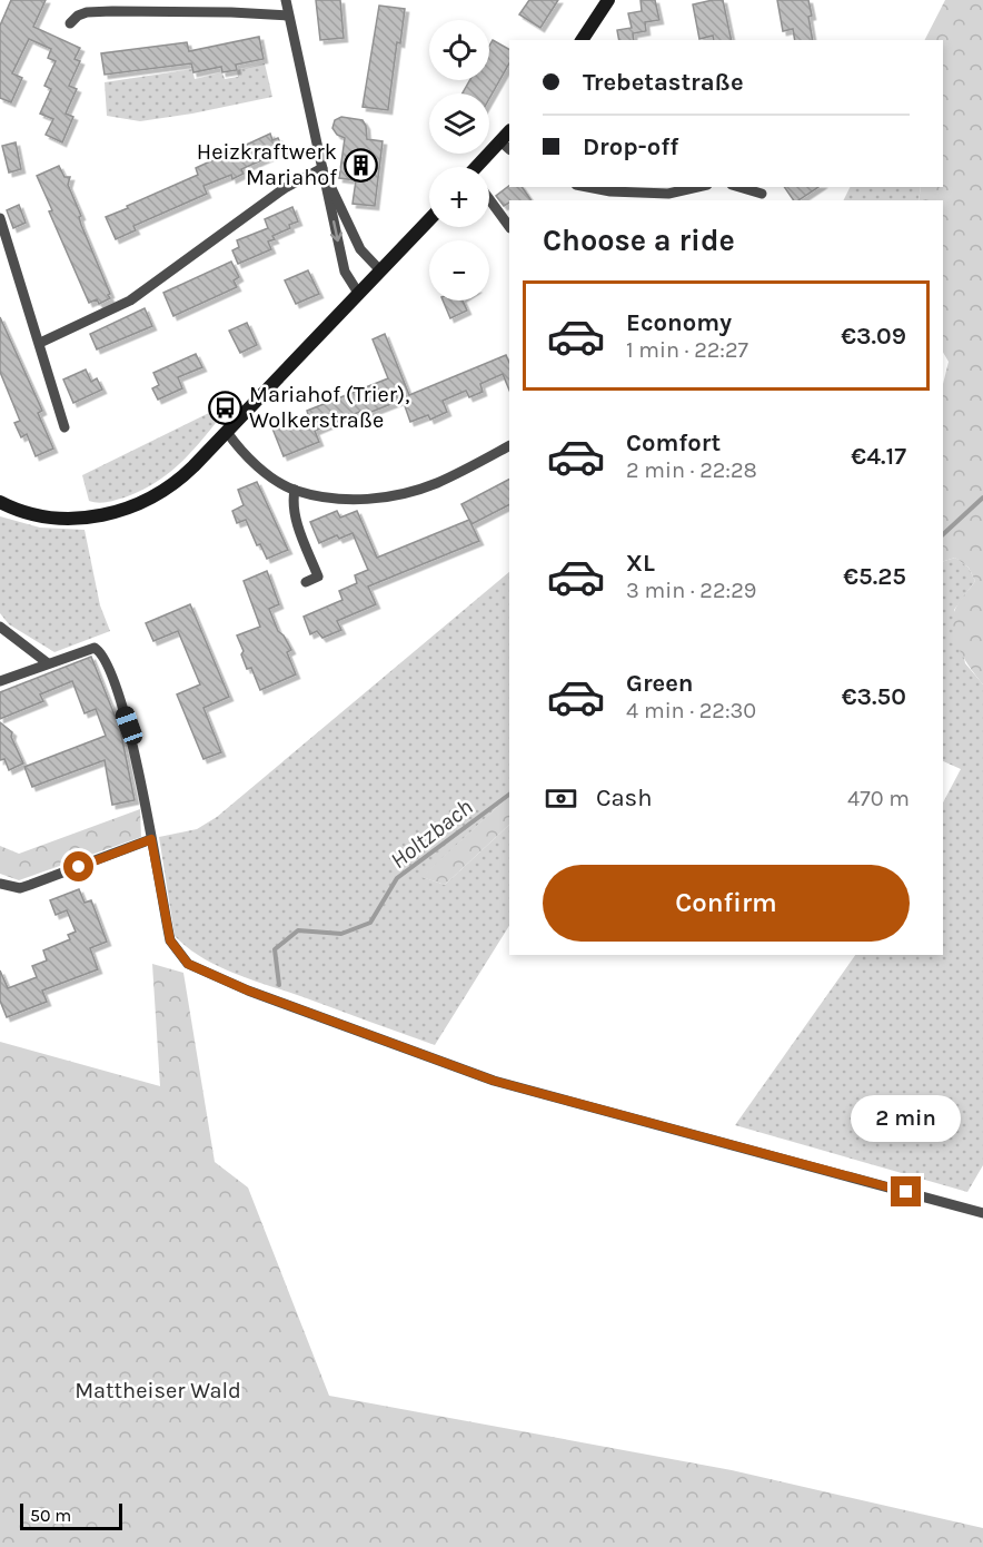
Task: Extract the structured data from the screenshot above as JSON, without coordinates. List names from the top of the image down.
{
  "water": ["Holtzbach"],
  "parks": ["Mattheiser Wald"],
  "places": {
    "building": ["Heizkraftwerk Mariahof"],
    "bus stop": ["Mariahof (Trier), Wolkerstraße"]
  },
  "scale_bar": "50 m",
  "page": {
    "map_buttons": ["+", "−"],
    "banner": ["Trebetastraße", "Drop-off"],
    "heading": "Choose a ride",
    "list": [
      {
        "name": "Economy",
        "note": "1 min · 22:27",
        "value": "€3.09"
      },
      {
        "name": "Comfort",
        "note": "2 min · 22:28",
        "value": "€4.17"
      },
      {
        "name": "XL",
        "note": "3 min · 22:29",
        "value": "€5.25"
      },
      {
        "name": "Green",
        "note": "4 min · 22:30",
        "value": "€3.50"
      }
    ],
    "pay": ["Cash", "470 m"],
    "buttons": "Confirm",
    "bubble": "2 min",
    "scale": "50 m"
  }
}
